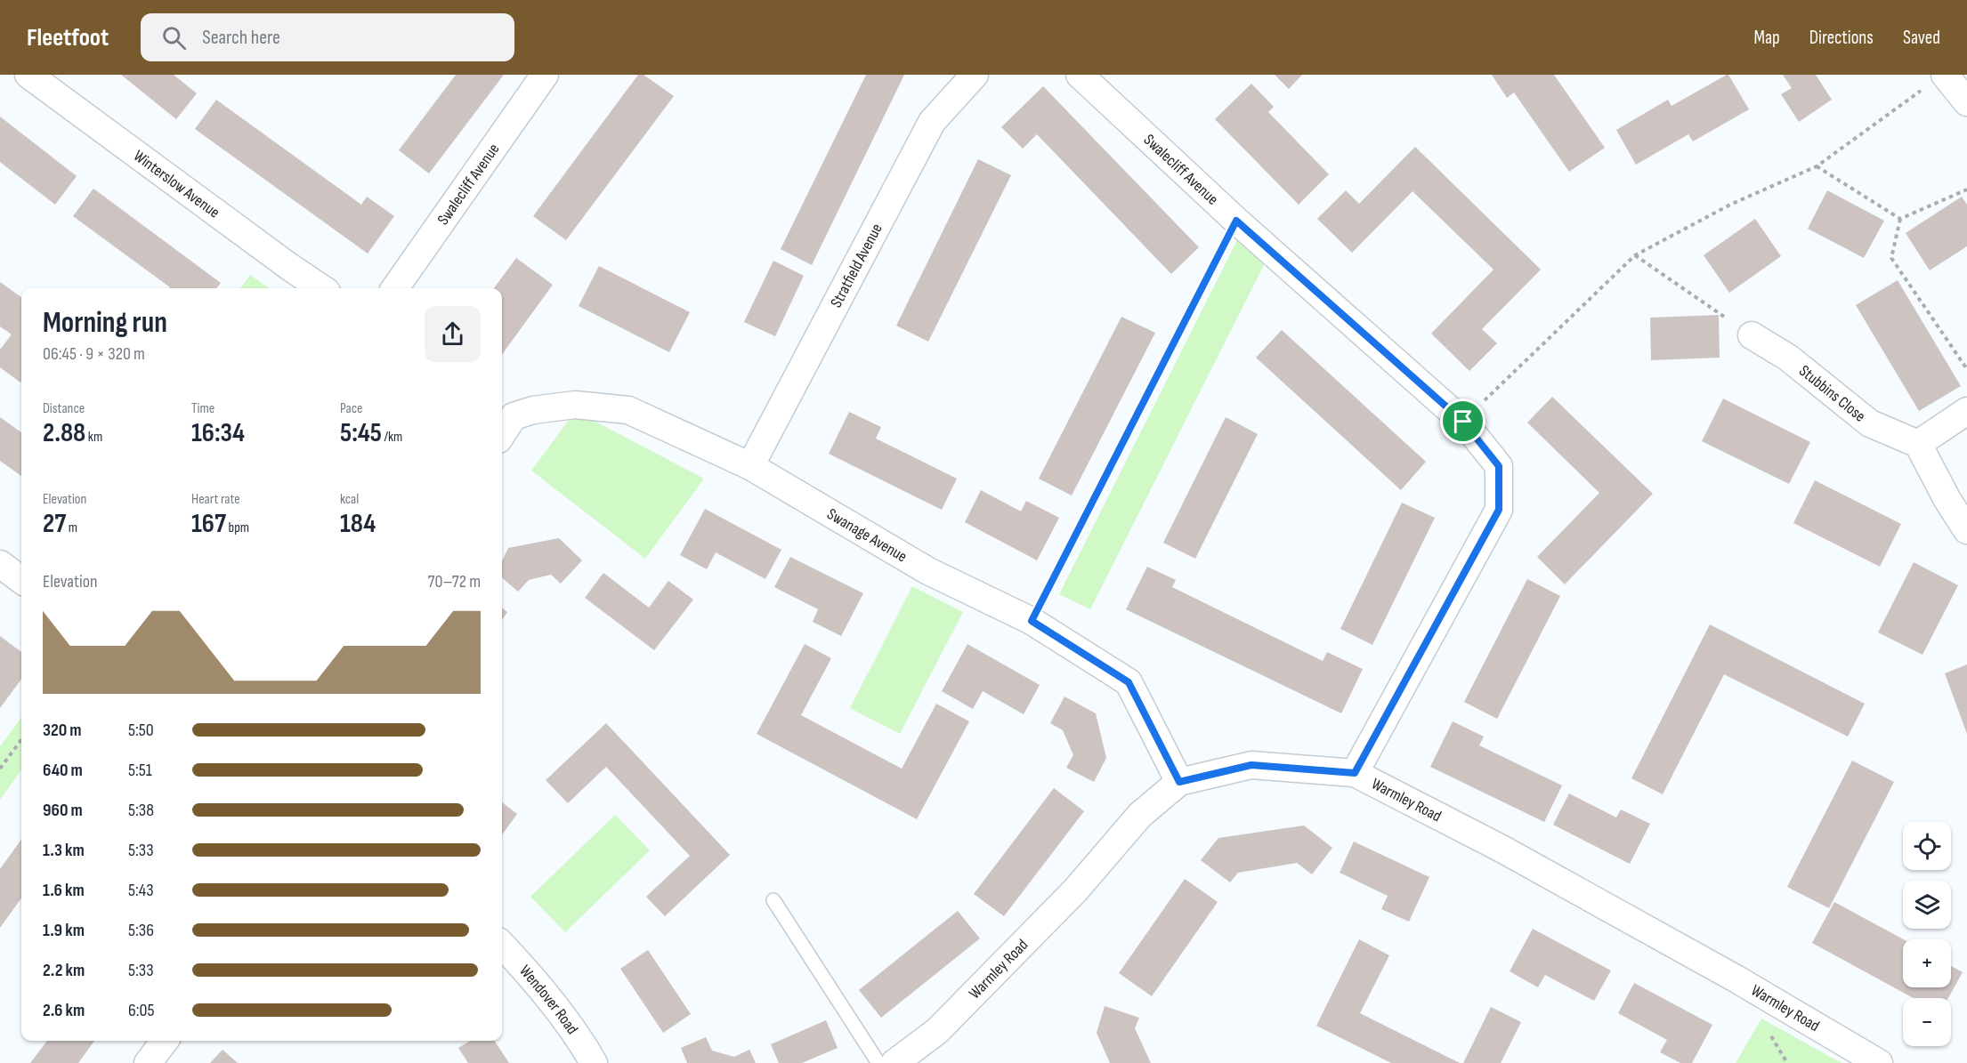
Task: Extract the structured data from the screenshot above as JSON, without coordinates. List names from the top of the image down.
{
  "streets": {
    "street": [
      "Swalecliff Avenue",
      "Winterslow Avenue",
      "Stratfield Avenue",
      "Stubbins Close",
      "Swanage Avenue",
      "Warmley Road",
      "Wendover Road"
    ]
  },
  "crossings": [
    ["Swalecliff Avenue", "Warmley Road"],
    ["Stratfield Avenue", "Swanage Avenue"],
    ["Swanage Avenue", "Warmley Road"]
  ],
  "page": {
    "header": "Fleetfoot",
    "search": "Search here",
    "nav": ["Map", "Directions", "Saved"],
    "heading": ["Morning run", "06:45 · 9 × 320 m"],
    "stats": [
      ["Distance", "2.88 km"],
      ["Time", "16:34"],
      ["Pace", "5:45 /km"],
      ["Elevation", "27 m"],
      ["Heart rate", "167 bpm"],
      ["kcal", "184"]
    ],
    "chart": ["Elevation", "70–72 m"],
    "list": [
      {
        "name": "320 m",
        "note": "5:50"
      },
      {
        "name": "640 m",
        "note": "5:51"
      },
      {
        "name": "960 m",
        "note": "5:38"
      },
      {
        "name": "1.3 km",
        "note": "5:33"
      },
      {
        "name": "1.6 km",
        "note": "5:43"
      },
      {
        "name": "1.9 km",
        "note": "5:36"
      },
      {
        "name": "2.2 km",
        "note": "5:33"
      },
      {
        "name": "2.6 km",
        "note": "6:05"
      }
    ],
    "map_buttons": ["+", "−"]
  }
}
